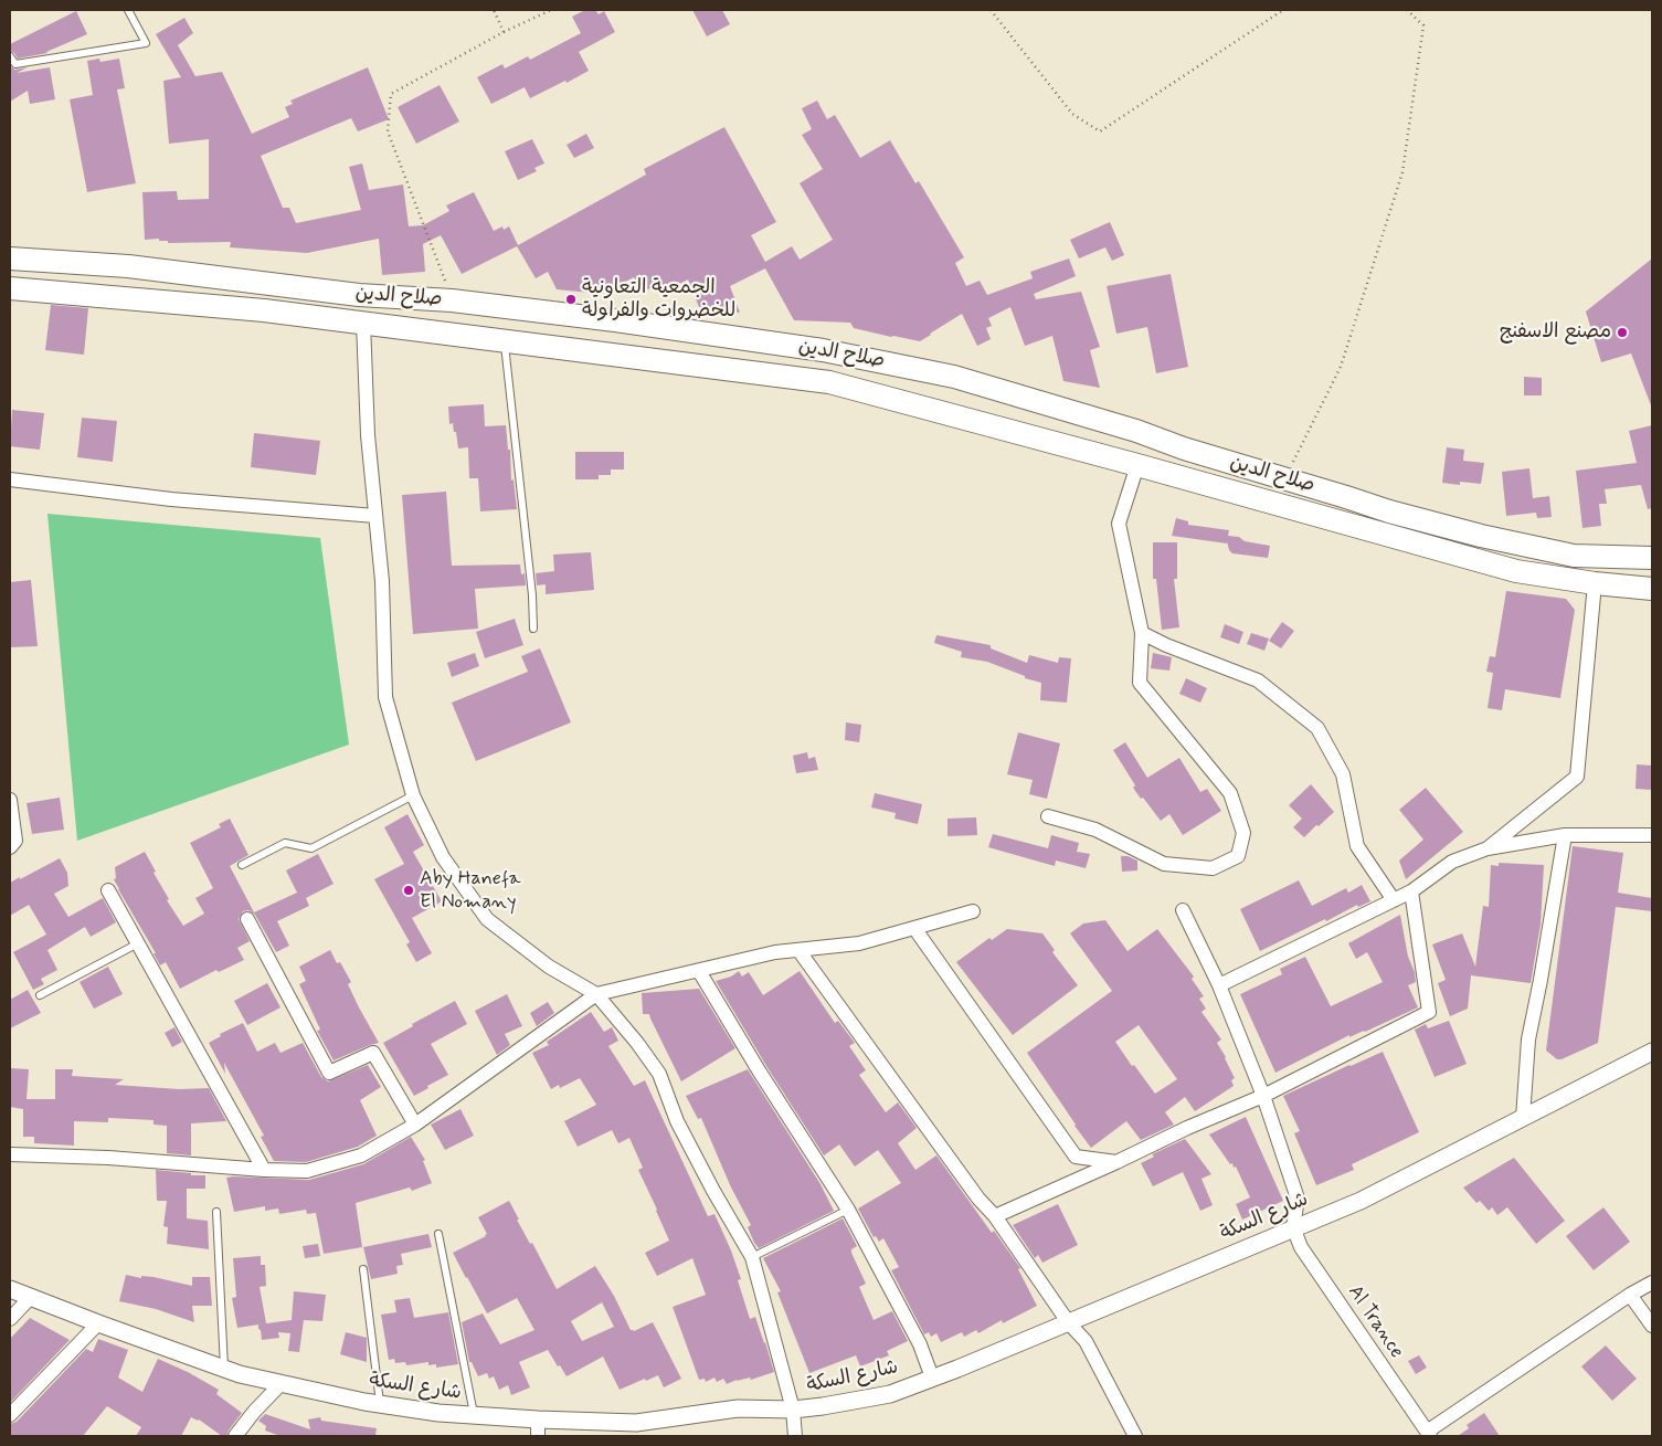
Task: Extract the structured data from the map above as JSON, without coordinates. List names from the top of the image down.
{
  "streets": {
    "highway": ["صلاح الدين"],
    "street": ["شارع السكة", "Al Trance"]
  },
  "crossings": [
    ["شارع السكة", "Al Trance"]
  ],
  "places": ["الجمعية التعاونية للخضروات والفراولة", "مصنع الاسفنج", "Aby Hanefa El Nomany"]
}
